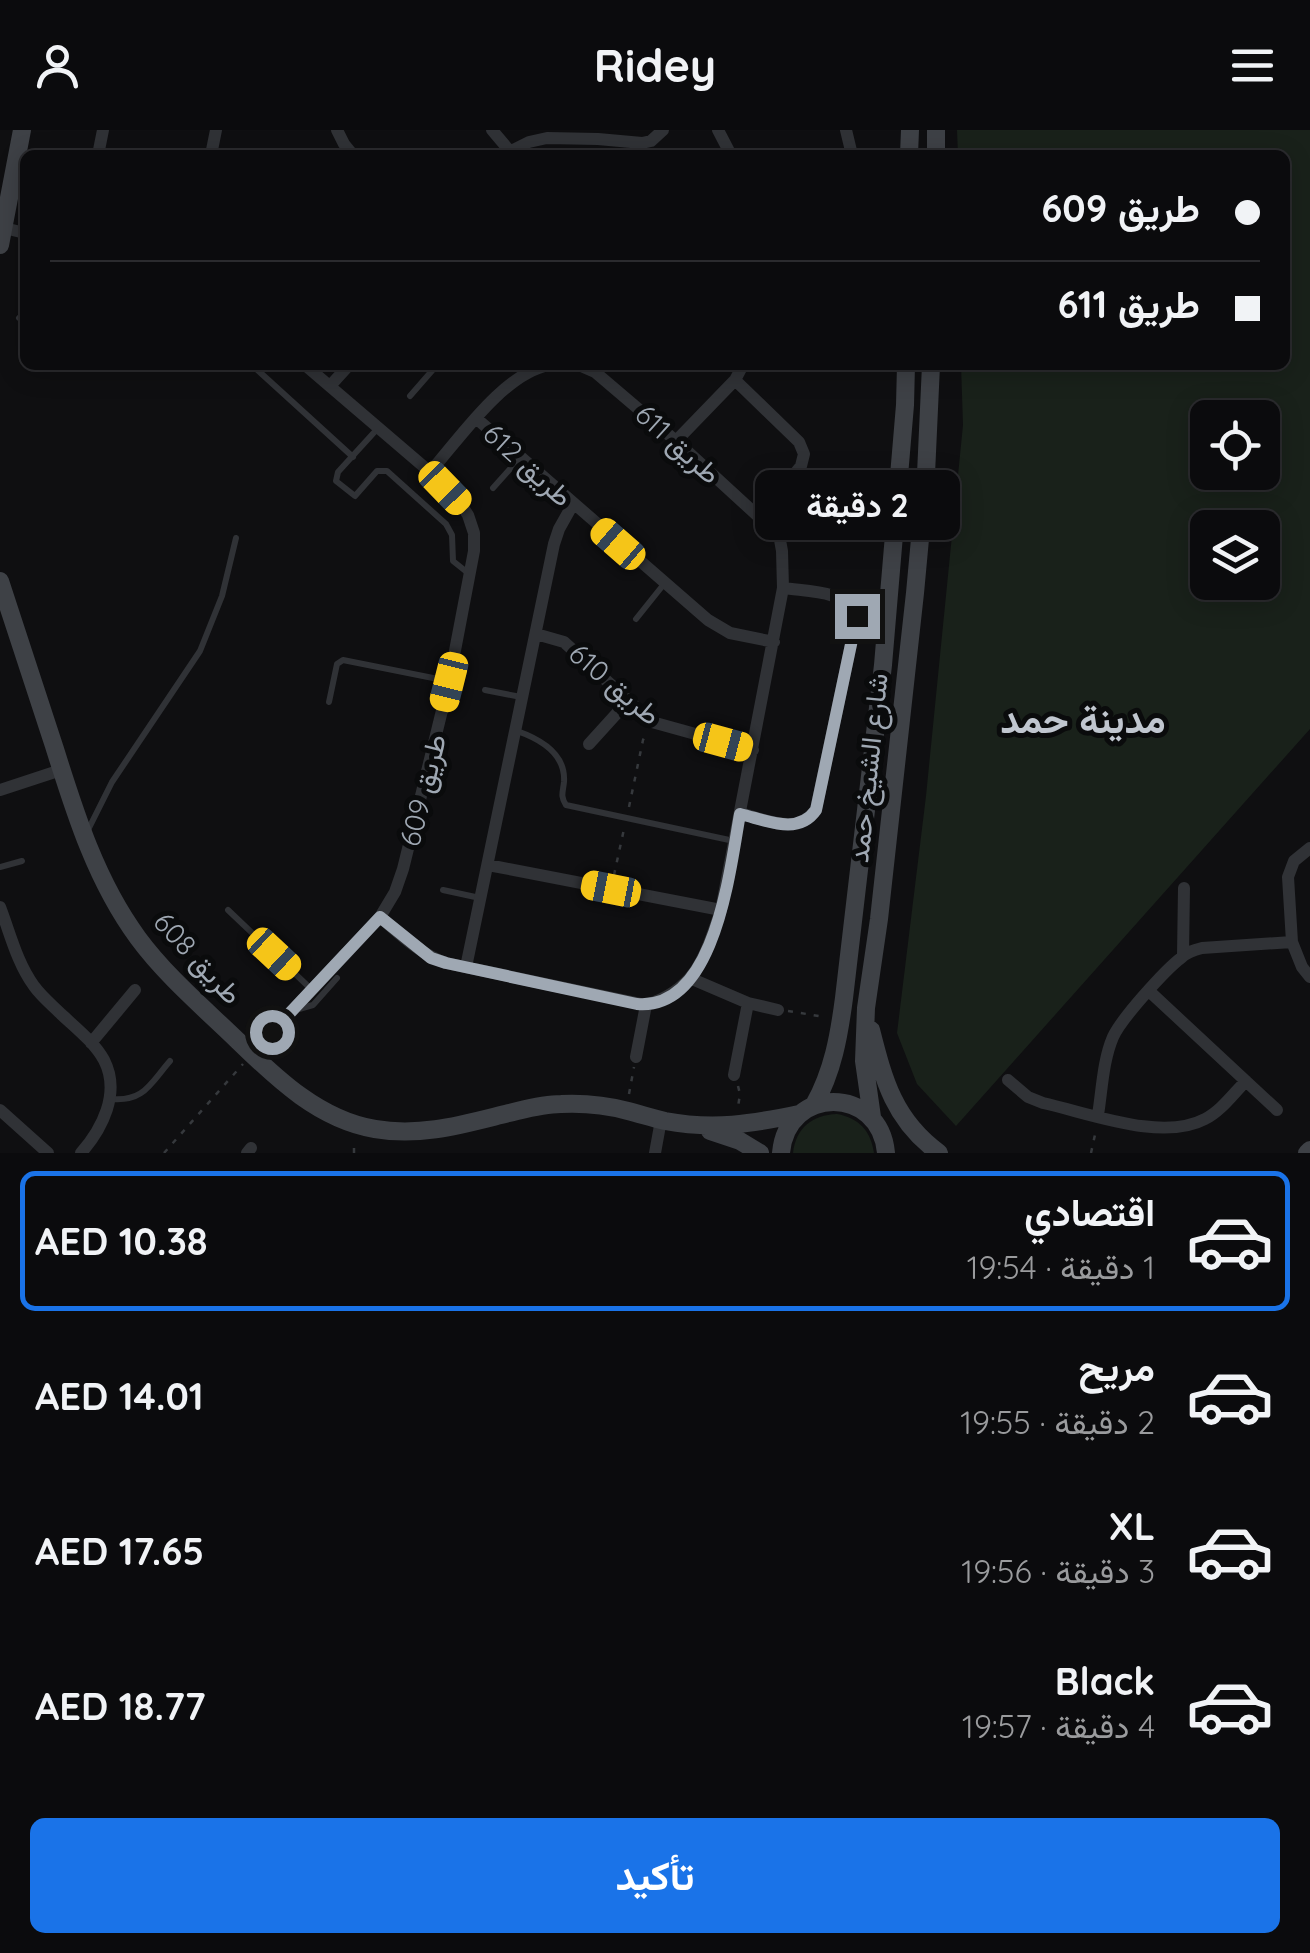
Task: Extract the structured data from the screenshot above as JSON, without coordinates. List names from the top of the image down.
{
  "streets": {
    "main road": ["شارع الشيخ حمد", "طريق 608"],
    "street": [
      "طريق 611",
      "طريق 612",
      "طريق 610",
      "طريق 609"
    ]
  },
  "crossings": [
    ["طريق 611", "طريق 612"],
    ["طريق 611", "طريق 610"],
    ["طريق 612", "طريق 610"],
    ["شارع الشيخ حمد", "طريق 608"],
    ["طريق 609", "طريق 608"]
  ],
  "districts": ["مدينة حمد"],
  "page": {
    "header": "Ridey",
    "banner": ["طريق 609", "طريق 611"],
    "bubble": "2 دقيقة",
    "list": [
      {
        "name": "اقتصادي",
        "note": "1 دقيقة · 19:54",
        "value": "AED 10.38"
      },
      {
        "name": "مريح",
        "note": "2 دقيقة · 19:55",
        "value": "AED 14.01"
      },
      {
        "name": "XL",
        "note": "3 دقيقة · 19:56",
        "value": "AED 17.65"
      },
      {
        "name": "Black",
        "note": "4 دقيقة · 19:57",
        "value": "AED 18.77"
      }
    ],
    "buttons": "تأكيد"
  }
}
